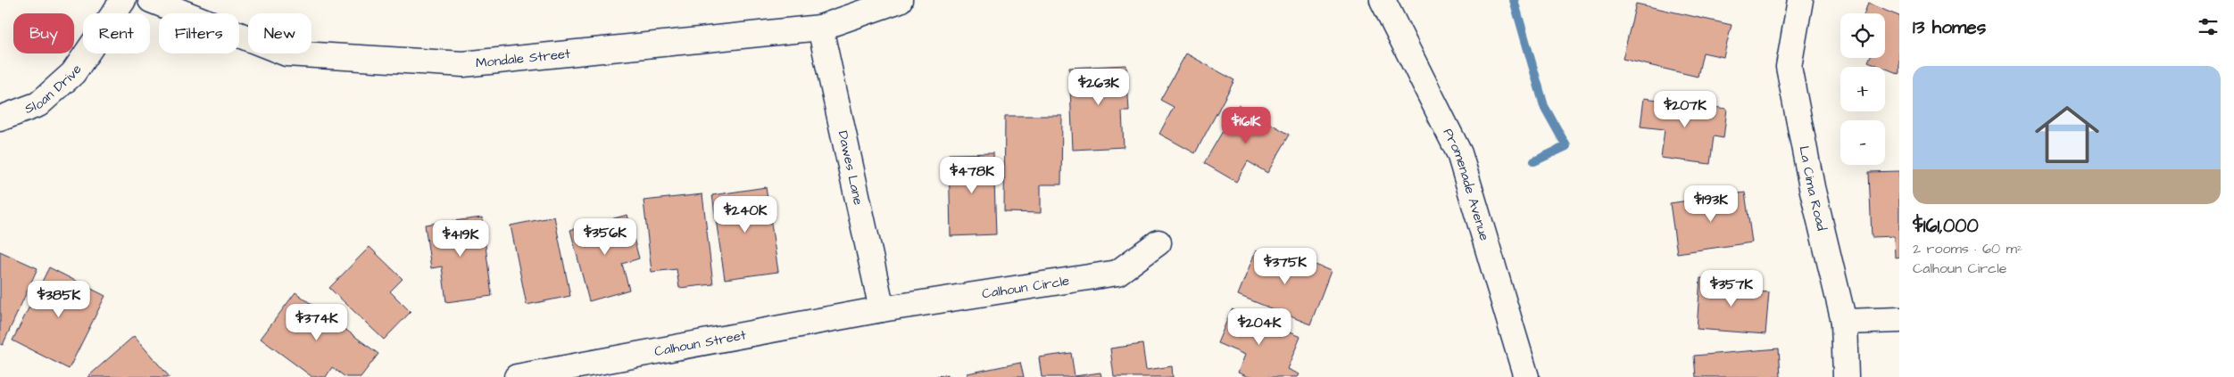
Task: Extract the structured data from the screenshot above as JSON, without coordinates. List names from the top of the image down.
{
  "streets": {
    "street": [
      "Mondale Street",
      "Sloan Drive",
      "Dawes Lane",
      "Promenade Avenue",
      "La Cima Road",
      "Calhoun Circle",
      "Calhoun Street"
    ]
  },
  "crossings": [
    ["Mondale Street", "Dawes Lane"],
    ["Dawes Lane", "Calhoun Circle"],
    ["Dawes Lane", "Calhoun Street"],
    ["Calhoun Circle", "Calhoun Street"]
  ],
  "page": {
    "heading": "13 homes",
    "map_buttons": ["+", "−"],
    "chip": [
      "Buy",
      "Rent",
      "Filters",
      "New"
    ],
    "list": [
      {
        "name": "$161,000",
        "note": "2 rooms · 60 m² · Calhoun Circle"
      }
    ],
    "price": [
      "$263K",
      "$207K",
      "$161K",
      "$478K",
      "$193K",
      "$240K",
      "$356K",
      "$419K",
      "$375K",
      "$357K",
      "$385K",
      "$374K",
      "$204K"
    ]
  }
}
